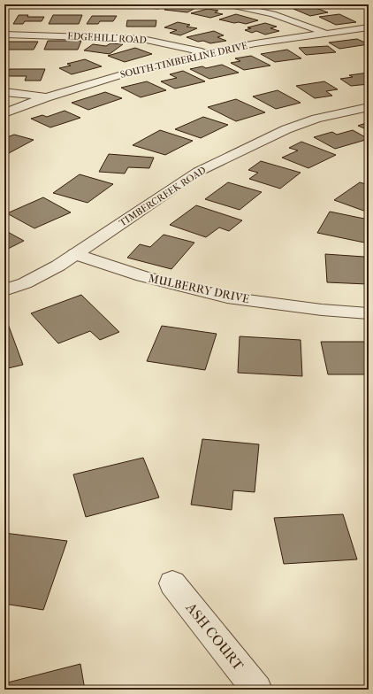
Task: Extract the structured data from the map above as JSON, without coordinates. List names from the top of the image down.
{
  "streets": {
    "street": [
      "EDGEHILL ROAD",
      "SOUTH TIMBERLINE DRIVE",
      "TIMBERCREEK ROAD",
      "MULBERRY DRIVE",
      "ASH COURT"
    ]
  },
  "crossings": [
    ["EDGEHILL ROAD", "SOUTH TIMBERLINE DRIVE"],
    ["TIMBERCREEK ROAD", "MULBERRY DRIVE"]
  ]
}
